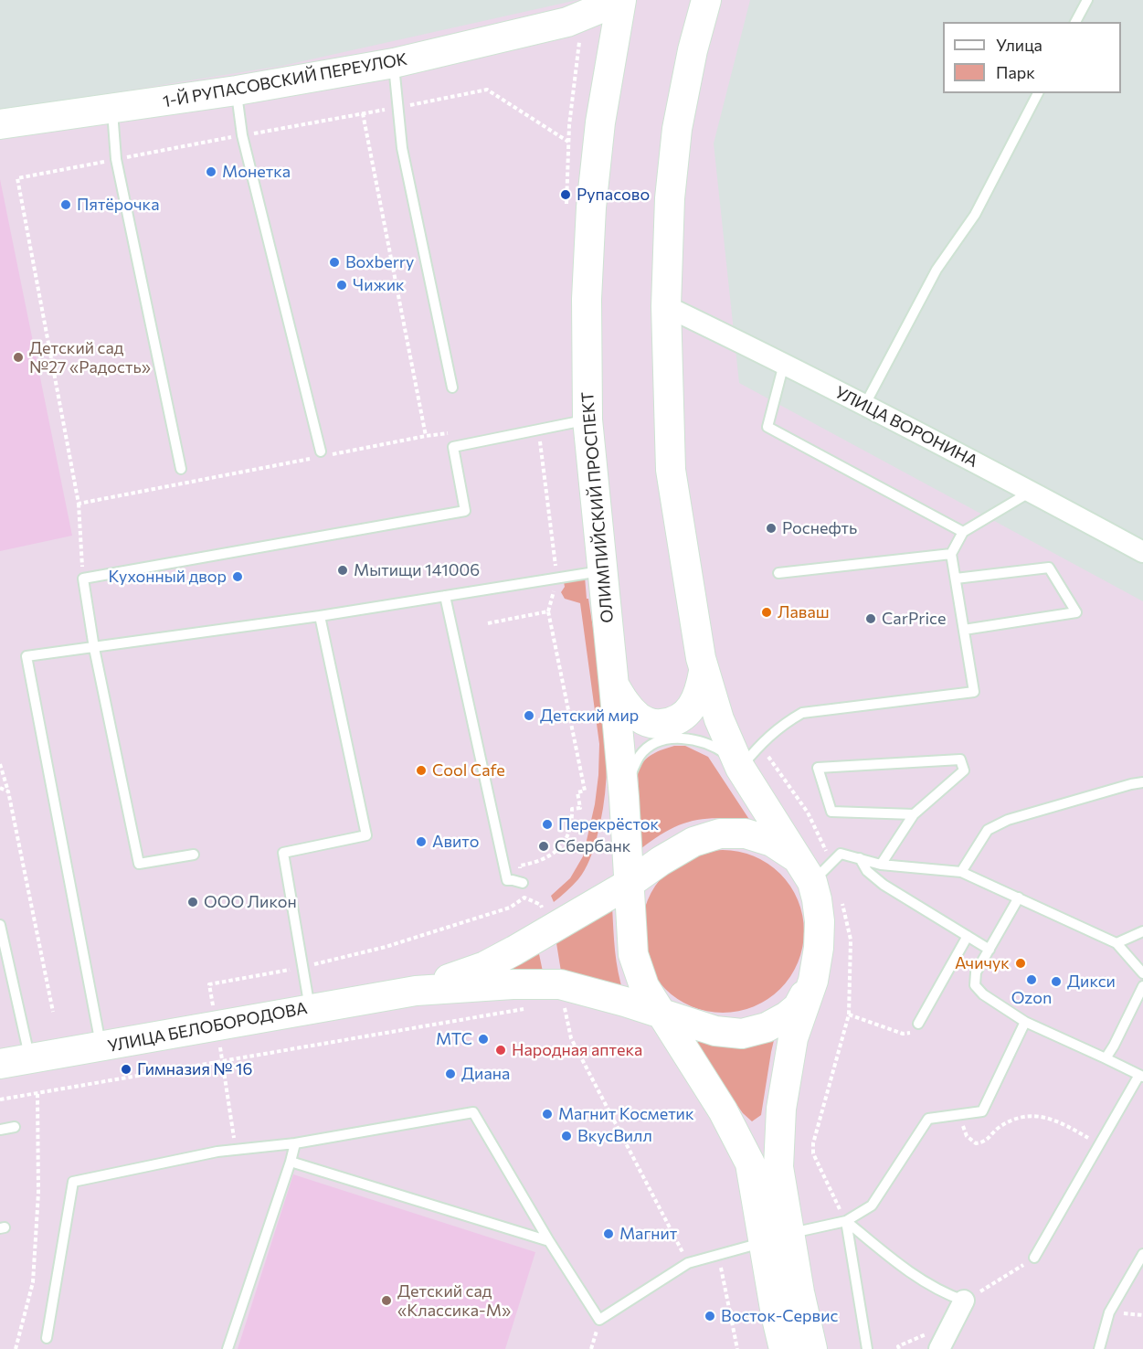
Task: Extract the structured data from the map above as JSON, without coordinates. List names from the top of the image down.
{
  "streets": {
    "main road": ["1-Й РУПАСОВСКИЙ ПЕРЕУЛОК", "ОЛИМПИЙСКИЙ ПРОСПЕКТ", "УЛИЦА БЕЛОБОРОДОВА"],
    "street": ["УЛИЦА ВОРОНИНА"]
  },
  "crossings": [
    ["УЛИЦА ВОРОНИНА", "ОЛИМПИЙСКИЙ ПРОСПЕКТ"]
  ],
  "places": [
    "Монетка",
    "Рупасово",
    "Пятёрочка",
    "Boxberry",
    "Чижик",
    "Детский сад №27 «Радость»",
    "Роснефть",
    "Мытищи 141006",
    "Кухонный двор",
    "Лаваш",
    "CarPrice",
    "Детский мир",
    "Cool Cafe",
    "Перекрёсток",
    "Авито",
    "Сбербанк",
    "ООО Ликон",
    "Ачичук",
    "Ozon",
    "Дикси",
    "МТС",
    "Народная аптека",
    "Гимназия № 16",
    "Диана",
    "Магнит Косметик",
    "ВкусВилл",
    "Магнит",
    "Детский сад «Классика-М»",
    "Восток-Сервис"
  ],
  "legend": ["Улица", "Парк"]
}
